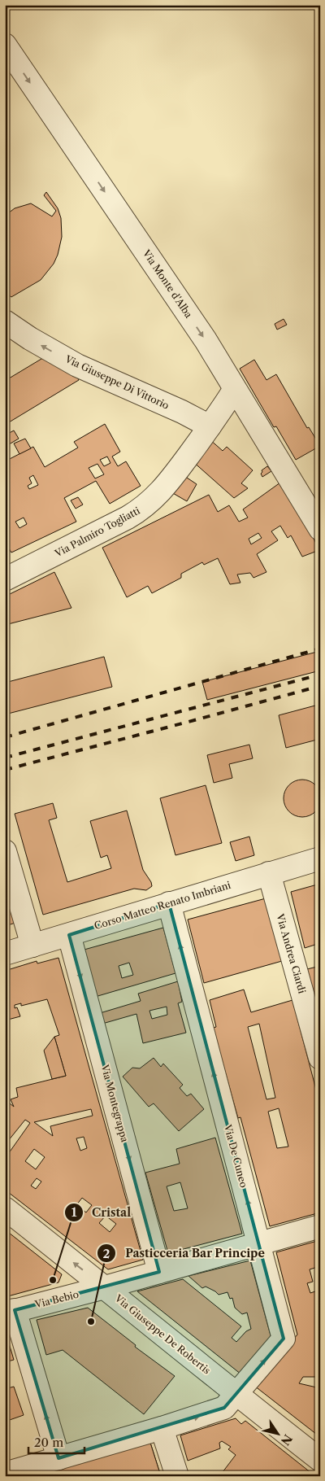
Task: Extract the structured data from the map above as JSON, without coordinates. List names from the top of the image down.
{
  "streets": {
    "street": [
      "Via Monte d'Alba",
      "Via Giuseppe Di Vittorio",
      "Via Palmiro Togliatti",
      "Corso Matteo Renato Imbriani",
      "Via Andrea Ciardi",
      "Via Montegrappa",
      "Via De Cuneo",
      "Via Bebio",
      "Via Giuseppe De Robertis"
    ]
  },
  "crossings": [
    ["Via Monte d'Alba", "Via Palmiro Togliatti"],
    ["Via Giuseppe Di Vittorio", "Via Palmiro Togliatti"],
    ["Corso Matteo Renato Imbriani", "Via Andrea Ciardi"],
    ["Corso Matteo Renato Imbriani", "Via Montegrappa"],
    ["Corso Matteo Renato Imbriani", "Via De Cuneo"],
    ["Via Montegrappa", "Via Bebio"],
    ["Via De Cuneo", "Via Bebio"],
    ["Via De Cuneo", "Via Giuseppe De Robertis"],
    ["Via Bebio", "Via Giuseppe De Robertis"]
  ],
  "one_way": [
    "Via Monte d'Alba",
    "Via Giuseppe Di Vittorio",
    "Via Montegrappa",
    "Via De Cuneo"
  ],
  "places": ["Cristal", "Pasticceria Bar Principe"],
  "scale_bar": "20 m",
  "north": "bottom right"
}
